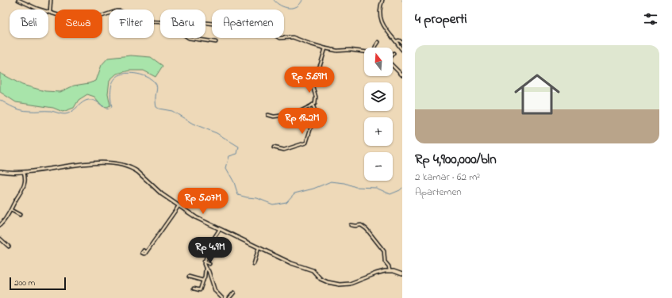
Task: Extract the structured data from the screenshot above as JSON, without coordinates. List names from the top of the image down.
{
  "scale_bar": "200 m",
  "north": "top",
  "page": {
    "heading": "4 properti",
    "chip": [
      "Beli",
      "Sewa",
      "Filter",
      "Baru",
      "Apartemen"
    ],
    "list": [
      {
        "name": "Rp 4,900,000/bln",
        "note": "2 kamar · 62 m² · Apartemen"
      }
    ],
    "map_buttons": ["+", "−"],
    "price": [
      "Rp 5.69M",
      "Rp 18.2M",
      "Rp 5.07M",
      "Rp 4.9M"
    ],
    "scale": "200 m"
  }
}
